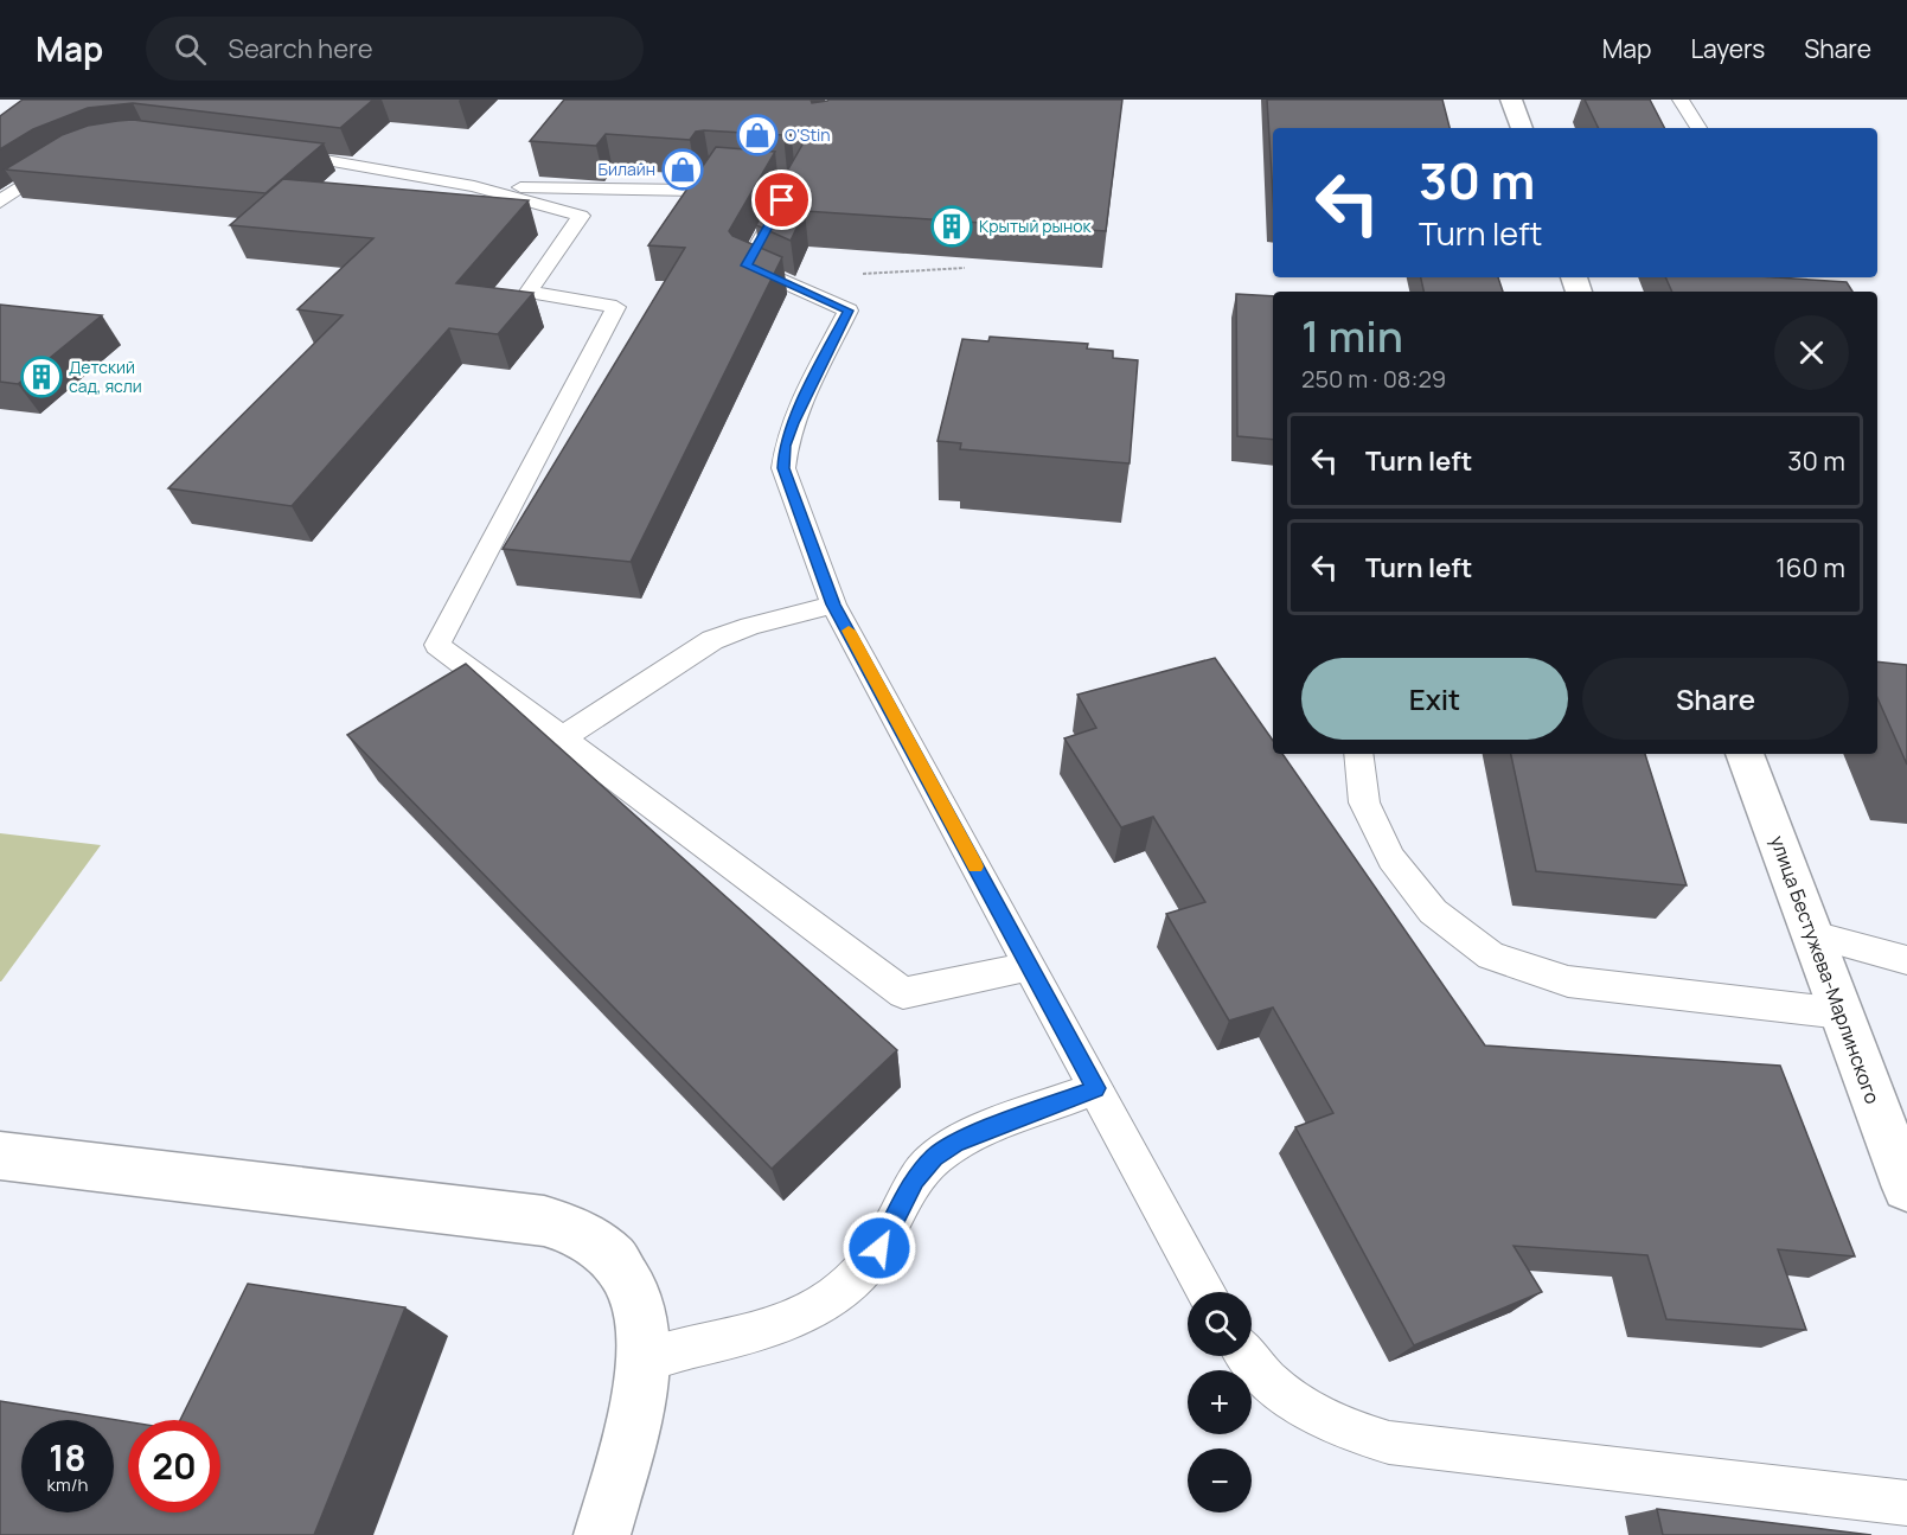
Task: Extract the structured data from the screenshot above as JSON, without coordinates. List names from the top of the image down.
{
  "streets": {
    "street": ["улица Бестужева-Марлинского"]
  },
  "places": {
    "shop": ["O'Stin", "Билайн"],
    "building": ["Крытый рынок", "Детский сад, ясли"]
  },
  "page": {
    "header": "Map",
    "search": "Search here",
    "nav": ["Map", "Layers", "Share"],
    "turn": ["30 m", "Turn left"],
    "heading": ["1 min", "250 m · 08:29"],
    "list": [
      {
        "name": "Turn left",
        "value": "30 m"
      },
      {
        "name": "Turn left",
        "value": "160 m"
      }
    ],
    "buttons": ["Exit", "Share"],
    "map_buttons": ["+", "−"],
    "speed": "18 km/h",
    "limit": "20"
  }
}
